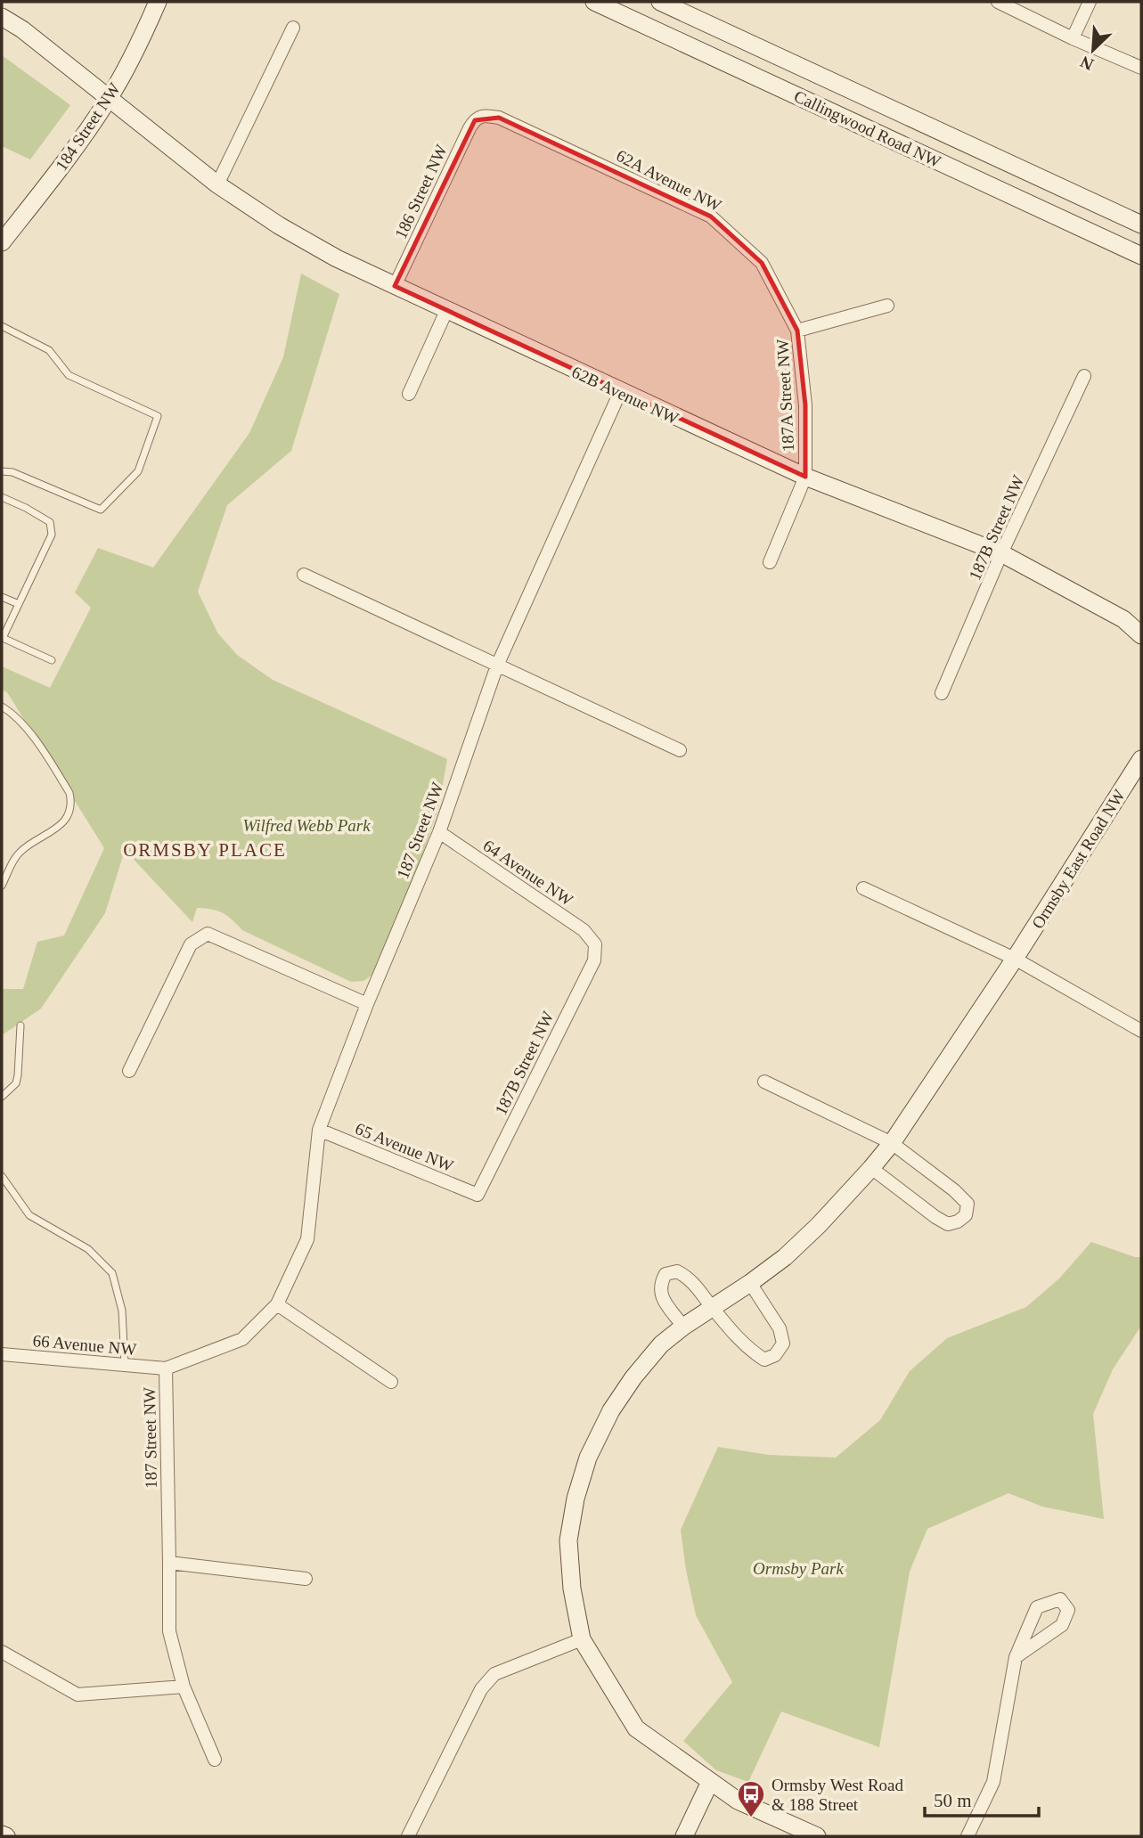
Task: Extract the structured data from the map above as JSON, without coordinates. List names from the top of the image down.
{
  "streets": {
    "street": [
      "184 Street NW",
      "Callingwood Road NW",
      "62A Avenue NW",
      "186 Street NW",
      "62B Avenue NW",
      "187A Street NW",
      "187B Street NW",
      "187 Street NW",
      "Ormsby East Road NW",
      "64 Avenue NW",
      "65 Avenue NW",
      "66 Avenue NW"
    ]
  },
  "crossings": [
    ["184 Street NW", "62B Avenue NW"],
    ["62A Avenue NW", "186 Street NW"],
    ["62A Avenue NW", "187A Street NW"],
    ["186 Street NW", "62B Avenue NW"],
    ["62B Avenue NW", "187A Street NW"],
    ["62B Avenue NW", "187B Street NW"],
    ["62B Avenue NW", "187 Street NW"],
    ["187B Street NW", "64 Avenue NW"],
    ["187B Street NW", "65 Avenue NW"],
    ["187 Street NW", "64 Avenue NW"],
    ["187 Street NW", "65 Avenue NW"],
    ["187 Street NW", "66 Avenue NW"]
  ],
  "districts": ["ORMSBY PLACE"],
  "parks": ["Wilfred Webb Park", "Ormsby Park"],
  "places": {
    "bus stop": ["Ormsby West Road & 188 Street"]
  },
  "scale_bar": "50 m",
  "north": "bottom left"
}
